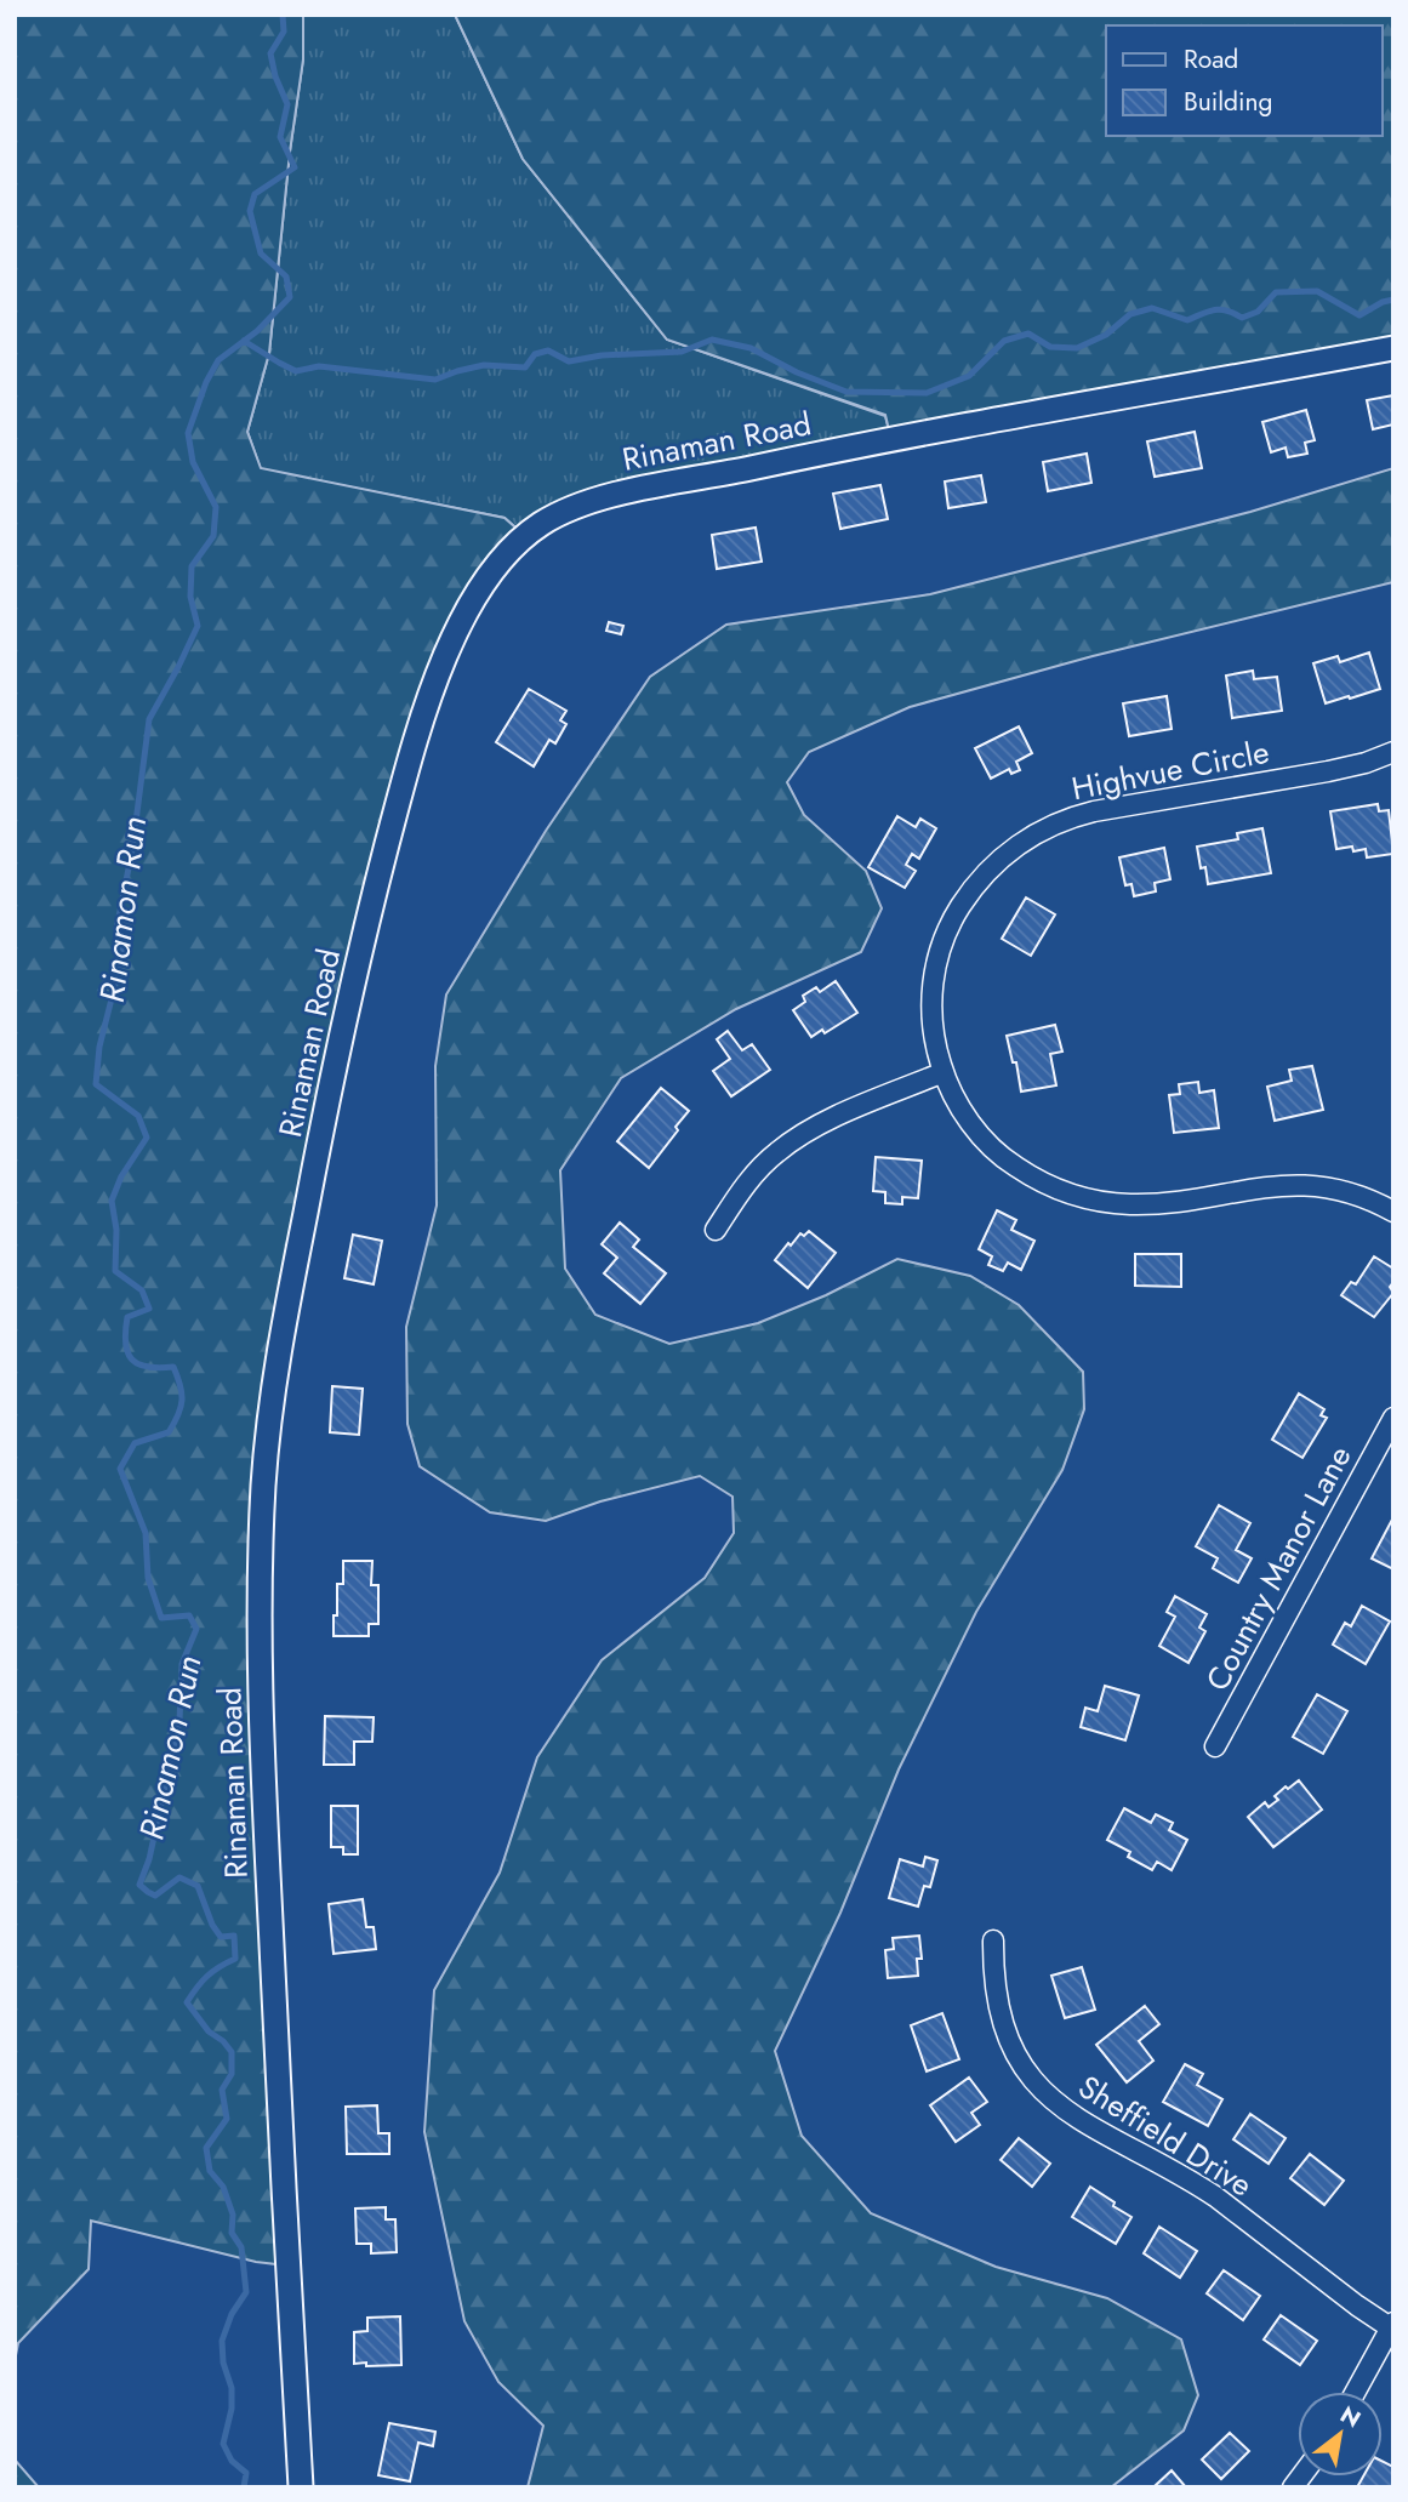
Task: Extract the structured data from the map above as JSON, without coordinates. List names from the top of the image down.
{
  "streets": {
    "street": [
      "Rinaman Road",
      "Highvue Circle",
      "Country Manor Lane",
      "Sheffield Drive"
    ]
  },
  "water": ["Rinamon Run"],
  "legend": ["Road", "Building"],
  "north": "top right"
}
